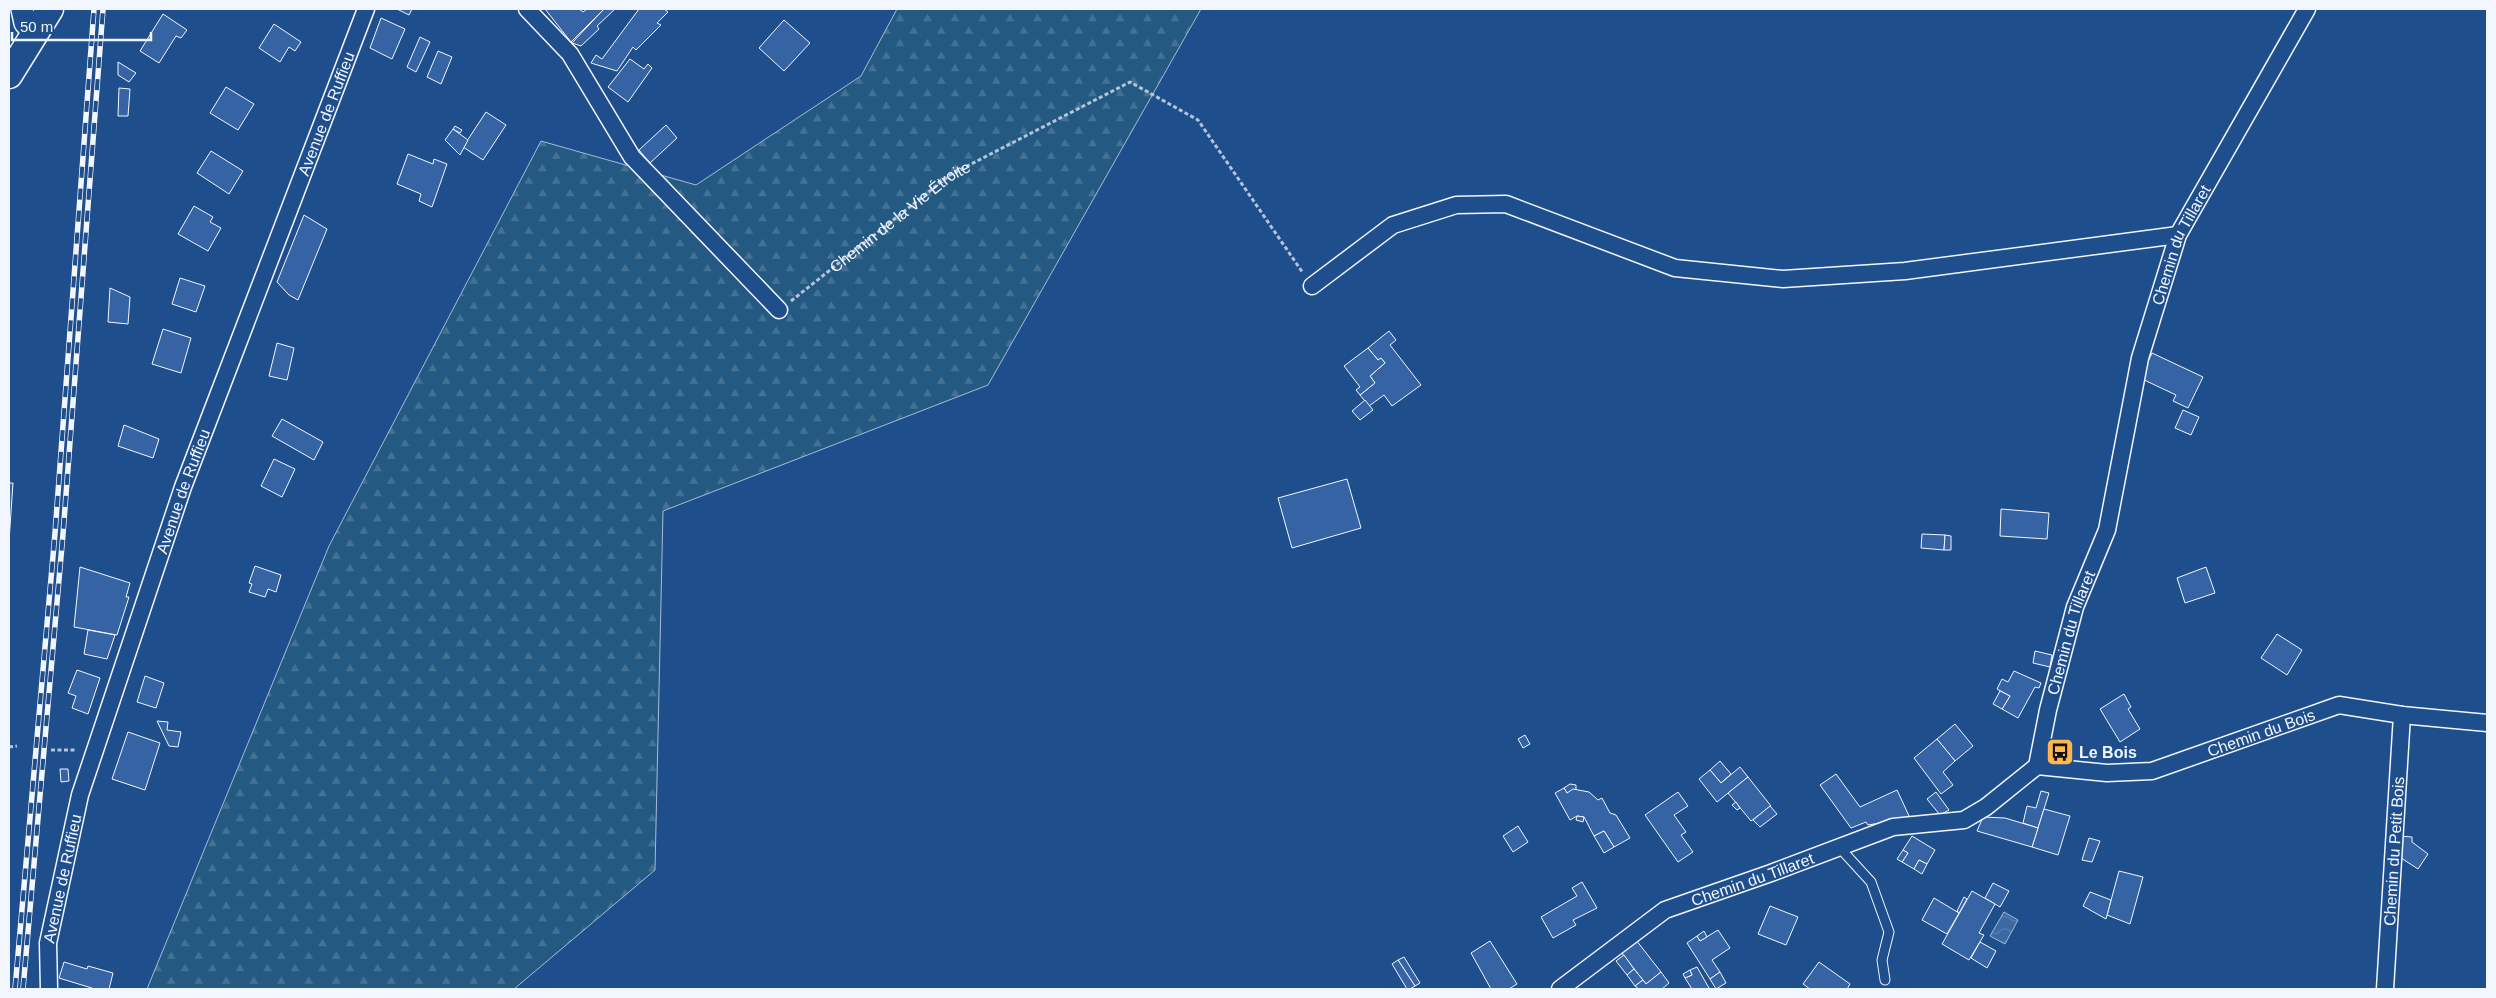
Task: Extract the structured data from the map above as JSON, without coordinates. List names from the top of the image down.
{
  "streets": {
    "street": [
      "Avenue de Ruffieu",
      "Chemin du Tillaret",
      "Chemin du Bois",
      "Chemin du Petit Bois"
    ],
    "path": ["Chemin de la Vie Étroite"]
  },
  "crossings": [
    ["Chemin du Tillaret", "Chemin du Bois"],
    ["Chemin du Bois", "Chemin du Petit Bois"]
  ],
  "places": {
    "bus stop": ["Le Bois"]
  },
  "scale_bar": "50 m"
}
